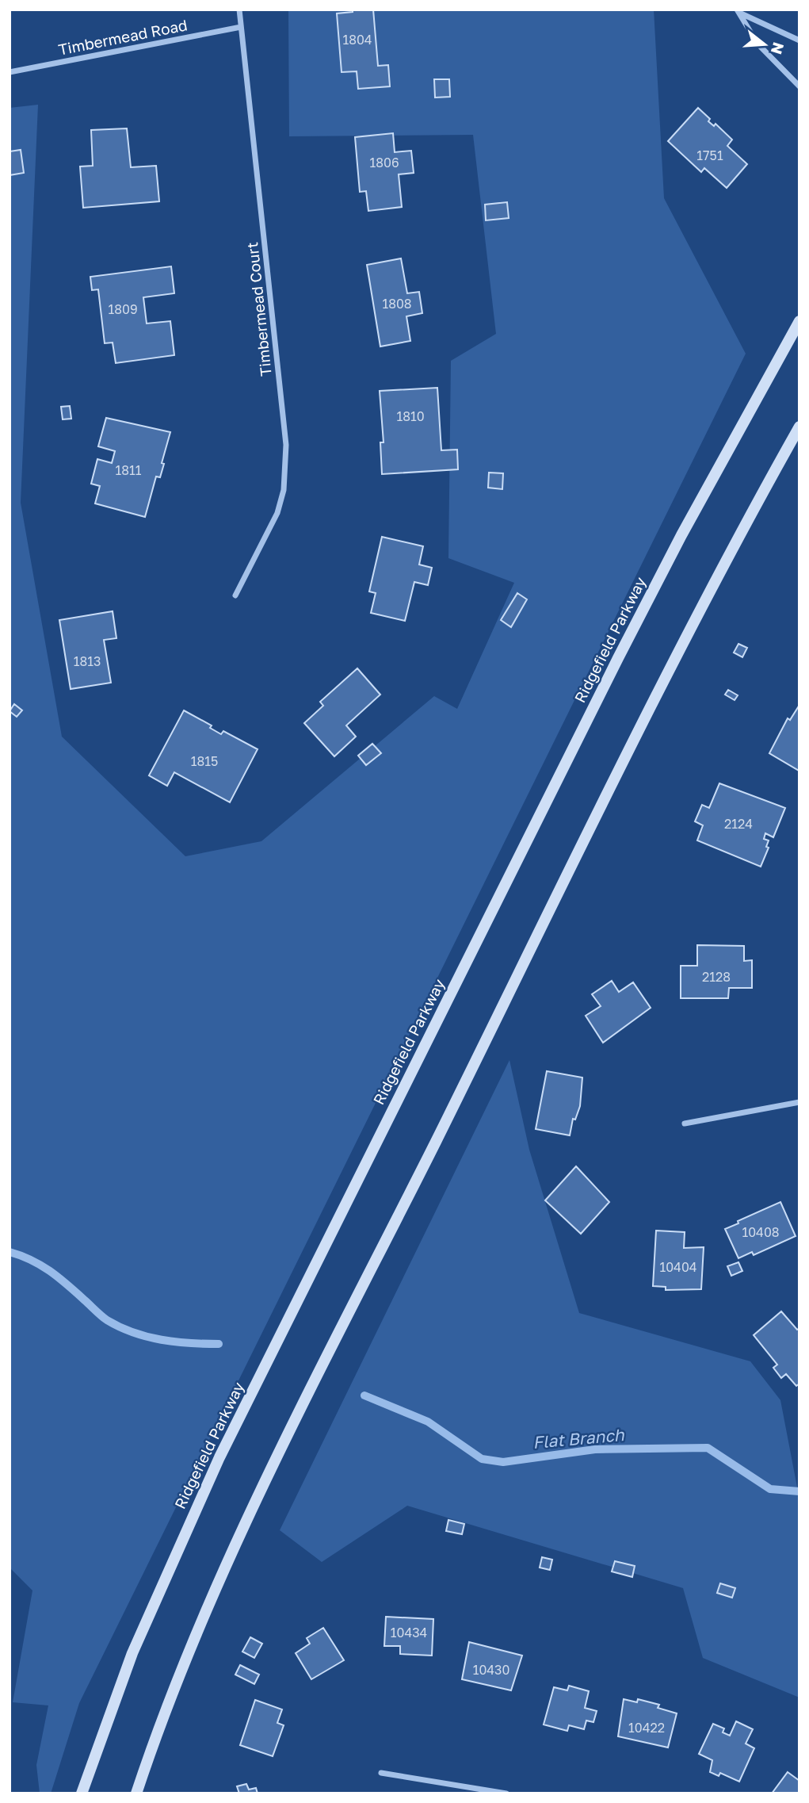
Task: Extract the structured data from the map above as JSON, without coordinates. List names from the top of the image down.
{
  "streets": {
    "main road": ["Ridgefield Parkway"],
    "street": ["Timbermead Road", "Timbermead Court"]
  },
  "crossings": [
    ["Timbermead Road", "Timbermead Court"]
  ],
  "water": ["Flat Branch"],
  "house_numbers": [
    "1804",
    "1751",
    "1806",
    "1808",
    "1809",
    "1810",
    "1811",
    "1813",
    "1815",
    "2124",
    "2128",
    "10408",
    "10404",
    "10434",
    "10430",
    "10422"
  ],
  "north": "right"
}
